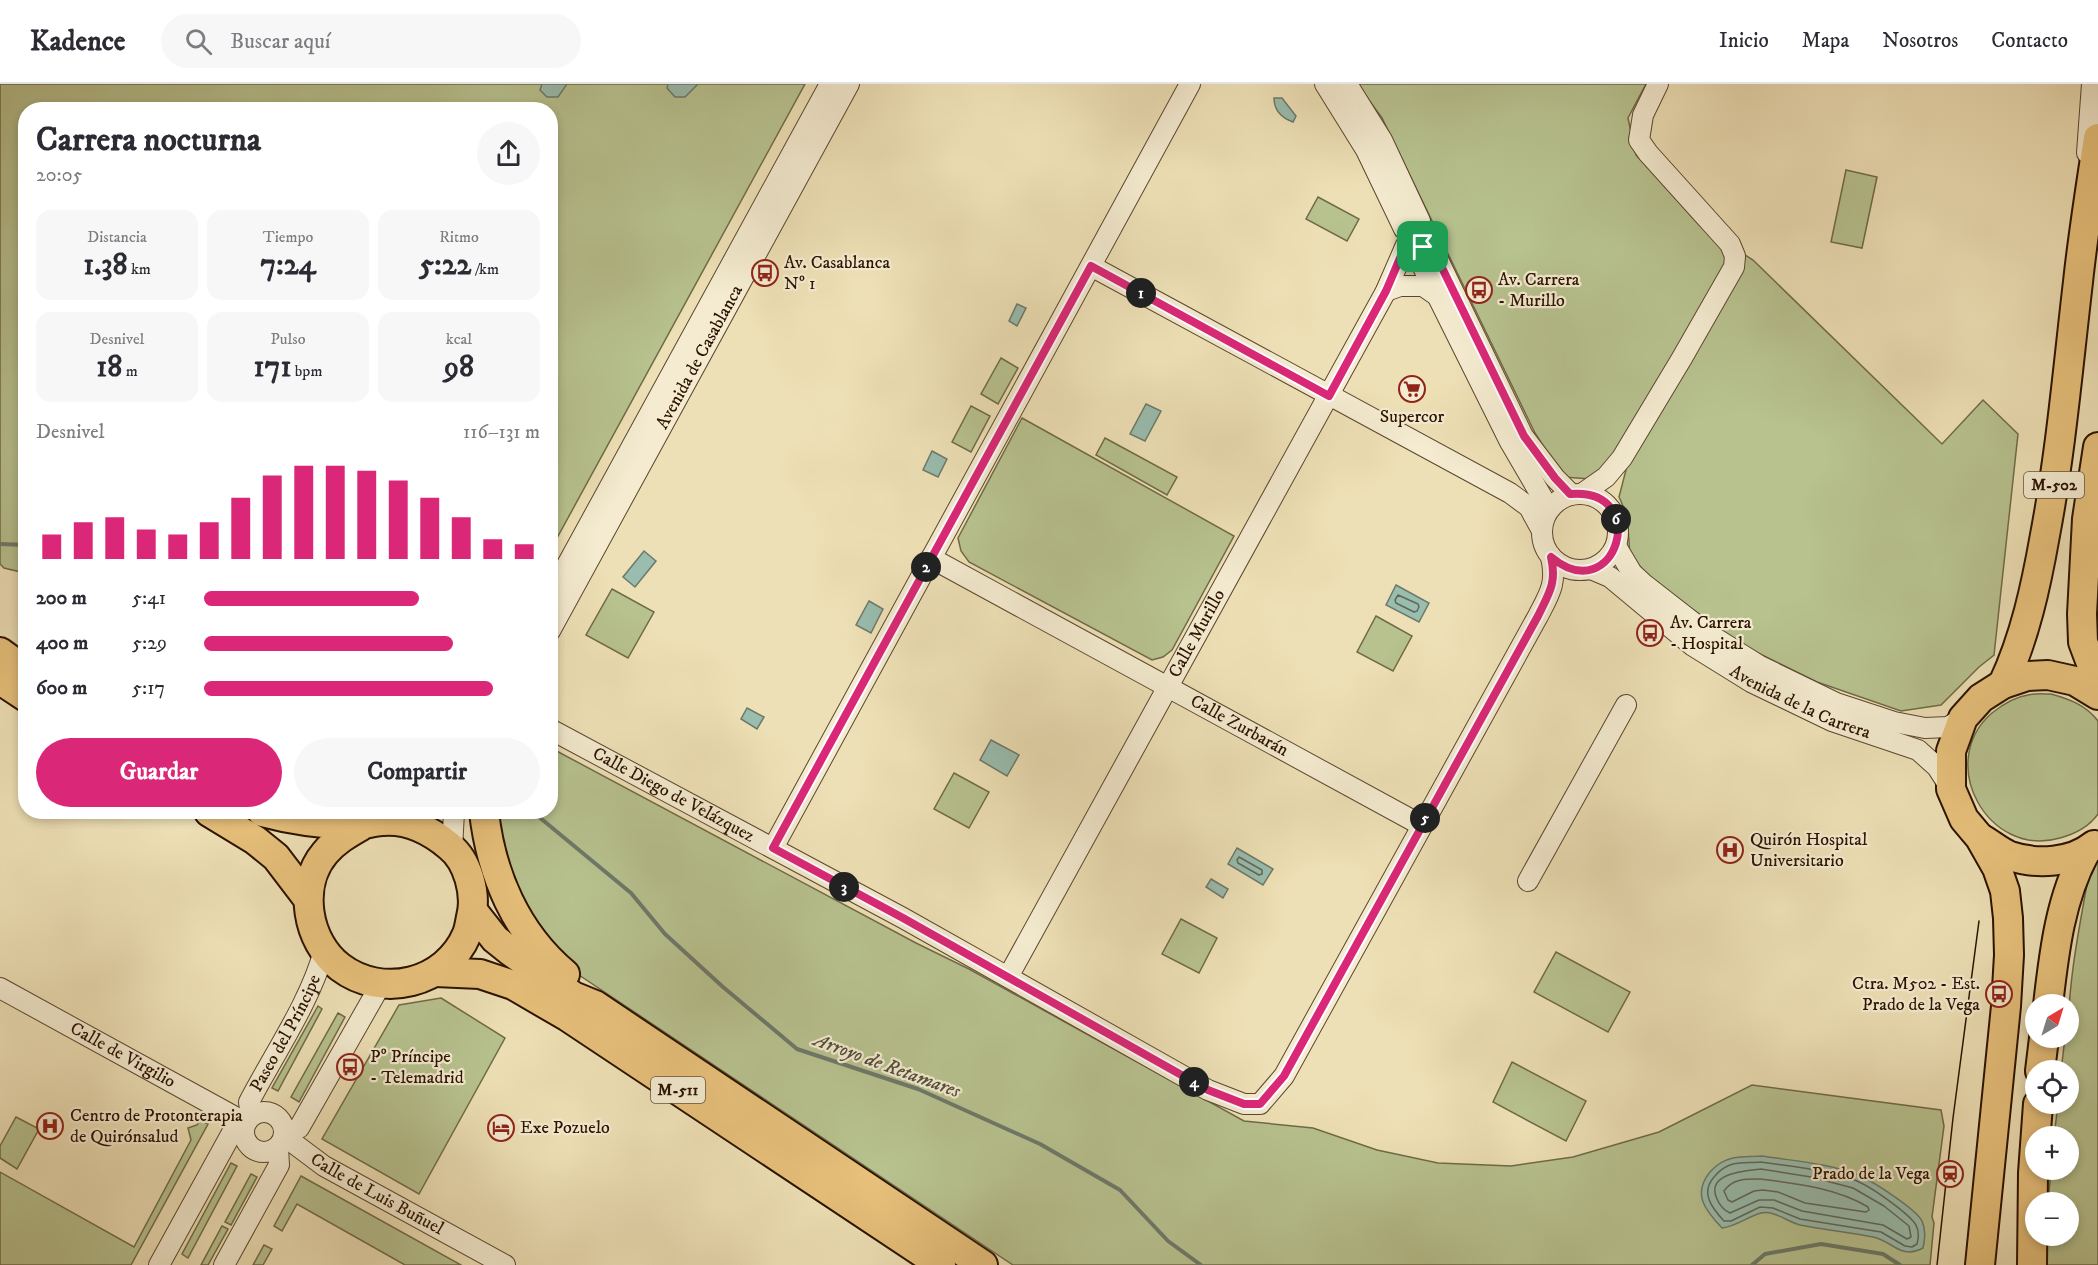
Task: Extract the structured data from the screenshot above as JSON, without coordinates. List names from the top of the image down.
{
  "streets": {
    "highway": ["M-502", "M-511"],
    "street": [
      "Avenida de Casablanca",
      "Calle Murillo",
      "Avenida de la Carrera",
      "Calle Zurbarán",
      "Calle Diego de Velázquez",
      "Paseo del Príncipe",
      "Calle de Virgilio",
      "Calle de Luis Buñuel"
    ]
  },
  "crossings": [
    ["Calle Murillo", "Calle Zurbarán"],
    ["Calle Murillo", "Calle Diego de Velázquez"],
    ["Avenida de la Carrera", "Calle Diego de Velázquez"],
    ["Calle Zurbarán", "Calle Diego de Velázquez"],
    ["Paseo del Príncipe", "Calle de Virgilio"],
    ["Paseo del Príncipe", "M-511"],
    ["Paseo del Príncipe", "Calle de Luis Buñuel"],
    ["Calle de Virgilio", "Calle de Luis Buñuel"]
  ],
  "water": ["Arroyo de Retamares"],
  "places": {
    "bus stop": [
      "Av. Casablanca Nº 1",
      "Av. Carrera - Murillo",
      "Av. Carrera - Hospital",
      "Ctra. M502 - Est. Prado de la Vega",
      "Pº Príncipe - Telemadrid"
    ],
    "supermarket": ["Supercor"],
    "hospital": ["Quirón Hospital Universitario", "Centro de Protonterapia de Quirónsalud"],
    "hotel": ["Exe Pozuelo"],
    "station": ["Prado de la Vega"]
  },
  "north": "top right",
  "page": {
    "header": "Kadence",
    "search": "Buscar aquí",
    "nav": [
      "Inicio",
      "Mapa",
      "Nosotros",
      "Contacto"
    ],
    "heading": ["Carrera nocturna", "20:05"],
    "stats": [
      ["Distancia", "1.38 km"],
      ["Tiempo", "7:24"],
      ["Ritmo", "5:22 /km"],
      ["Desnivel", "18 m"],
      ["Pulso", "171 bpm"],
      ["kcal", "98"]
    ],
    "pins": [
      "1",
      "6",
      "2",
      "5",
      "3",
      "4"
    ],
    "chart": ["Desnivel", "116–131 m"],
    "list": [
      {
        "name": "200 m",
        "note": "5:41"
      },
      {
        "name": "400 m",
        "note": "5:29"
      },
      {
        "name": "600 m",
        "note": "5:17"
      }
    ],
    "buttons": ["Guardar", "Compartir"],
    "map_buttons": ["+", "−"]
  }
}
